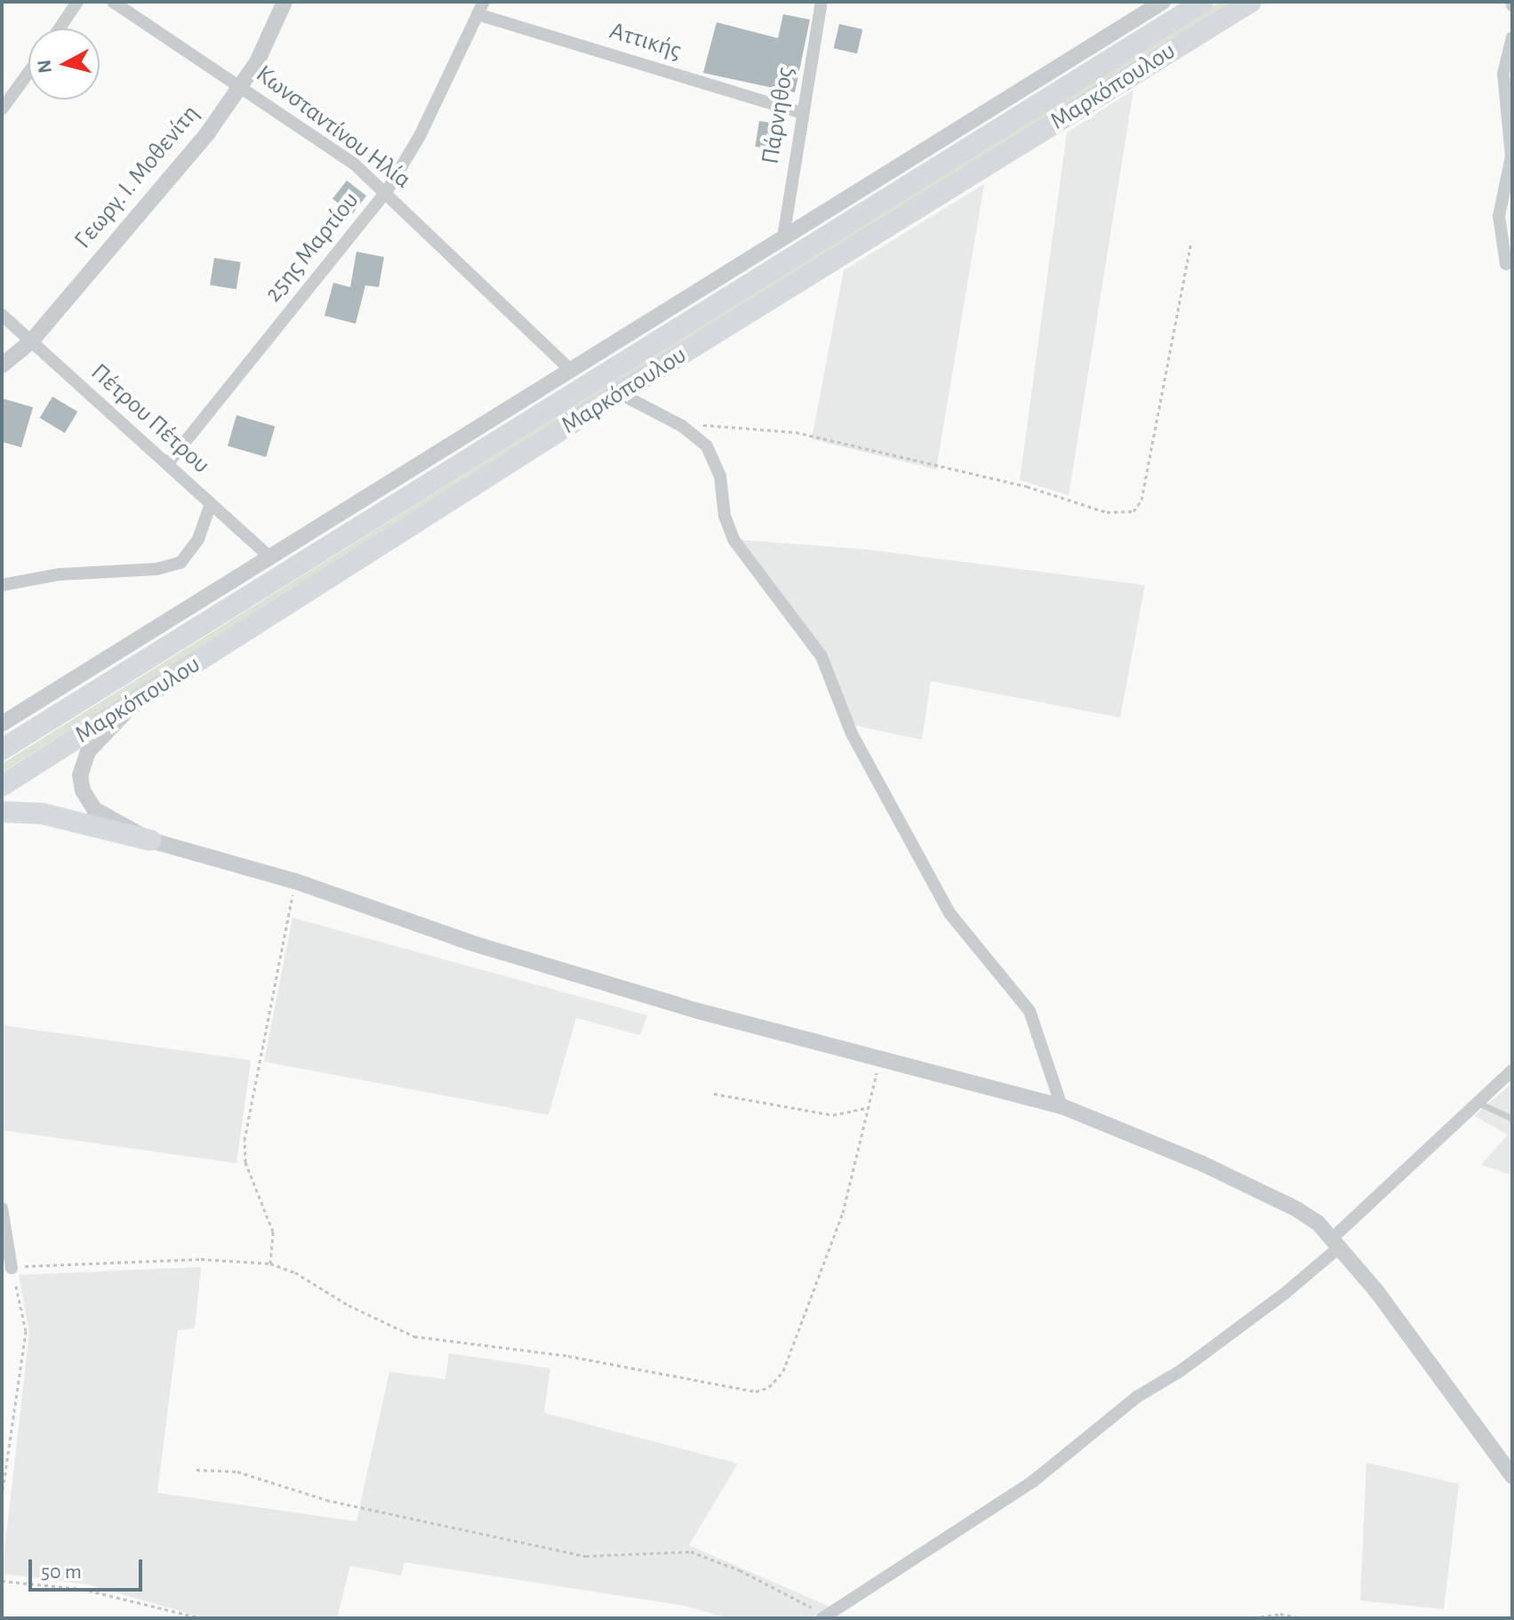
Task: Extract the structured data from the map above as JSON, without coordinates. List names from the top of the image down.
{
  "streets": {
    "highway": ["Μαρκόπουλου"],
    "street": [
      "Αττικής",
      "Πάρνηθος",
      "Κωνσταντίνου Ηλία",
      "Γεωργ. Ι. Μοθενίτη",
      "25ης Μαρτίου",
      "Πέτρου Πέτρου"
    ]
  },
  "crossings": [
    ["Αττικής", "Πάρνηθος"],
    ["Αττικής", "25ης Μαρτίου"],
    ["Κωνσταντίνου Ηλία", "Γεωργ. Ι. Μοθενίτη"],
    ["Κωνσταντίνου Ηλία", "25ης Μαρτίου"],
    ["Γεωργ. Ι. Μοθενίτη", "Πέτρου Πέτρου"],
    ["25ης Μαρτίου", "Πέτρου Πέτρου"]
  ],
  "scale_bar": "50 m",
  "north": "left"
}
